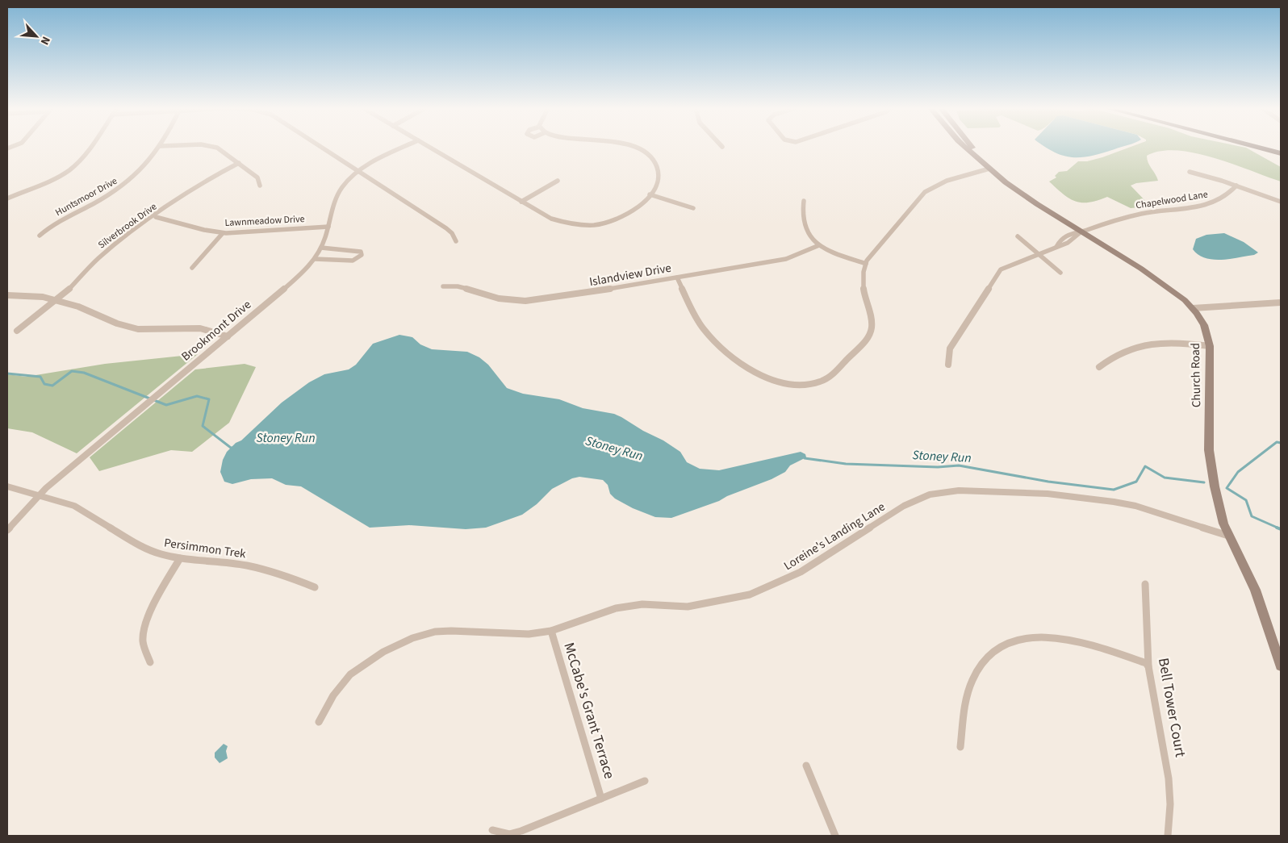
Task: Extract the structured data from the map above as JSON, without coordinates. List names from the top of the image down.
{
  "streets": {
    "main road": ["Church Road"],
    "street": [
      "Huntsmoor Drive",
      "Chapelwood Lane",
      "Lawnmeadow Drive",
      "Silverbrook Drive",
      "Islandview Drive",
      "Brookmont Drive",
      "Loreine's Landing Lane",
      "Persimmon Trek",
      "Bell Tower Court",
      "McCabe's Grant Terrace"
    ]
  },
  "crossings": [
    ["Chapelwood Lane", "Church Road"],
    ["Lawnmeadow Drive", "Silverbrook Drive"],
    ["Lawnmeadow Drive", "Brookmont Drive"],
    ["Brookmont Drive", "Persimmon Trek"],
    ["Church Road", "Loreine's Landing Lane"],
    ["Loreine's Landing Lane", "McCabe's Grant Terrace"]
  ],
  "water": ["Stoney Run"],
  "north": "bottom right"
}
